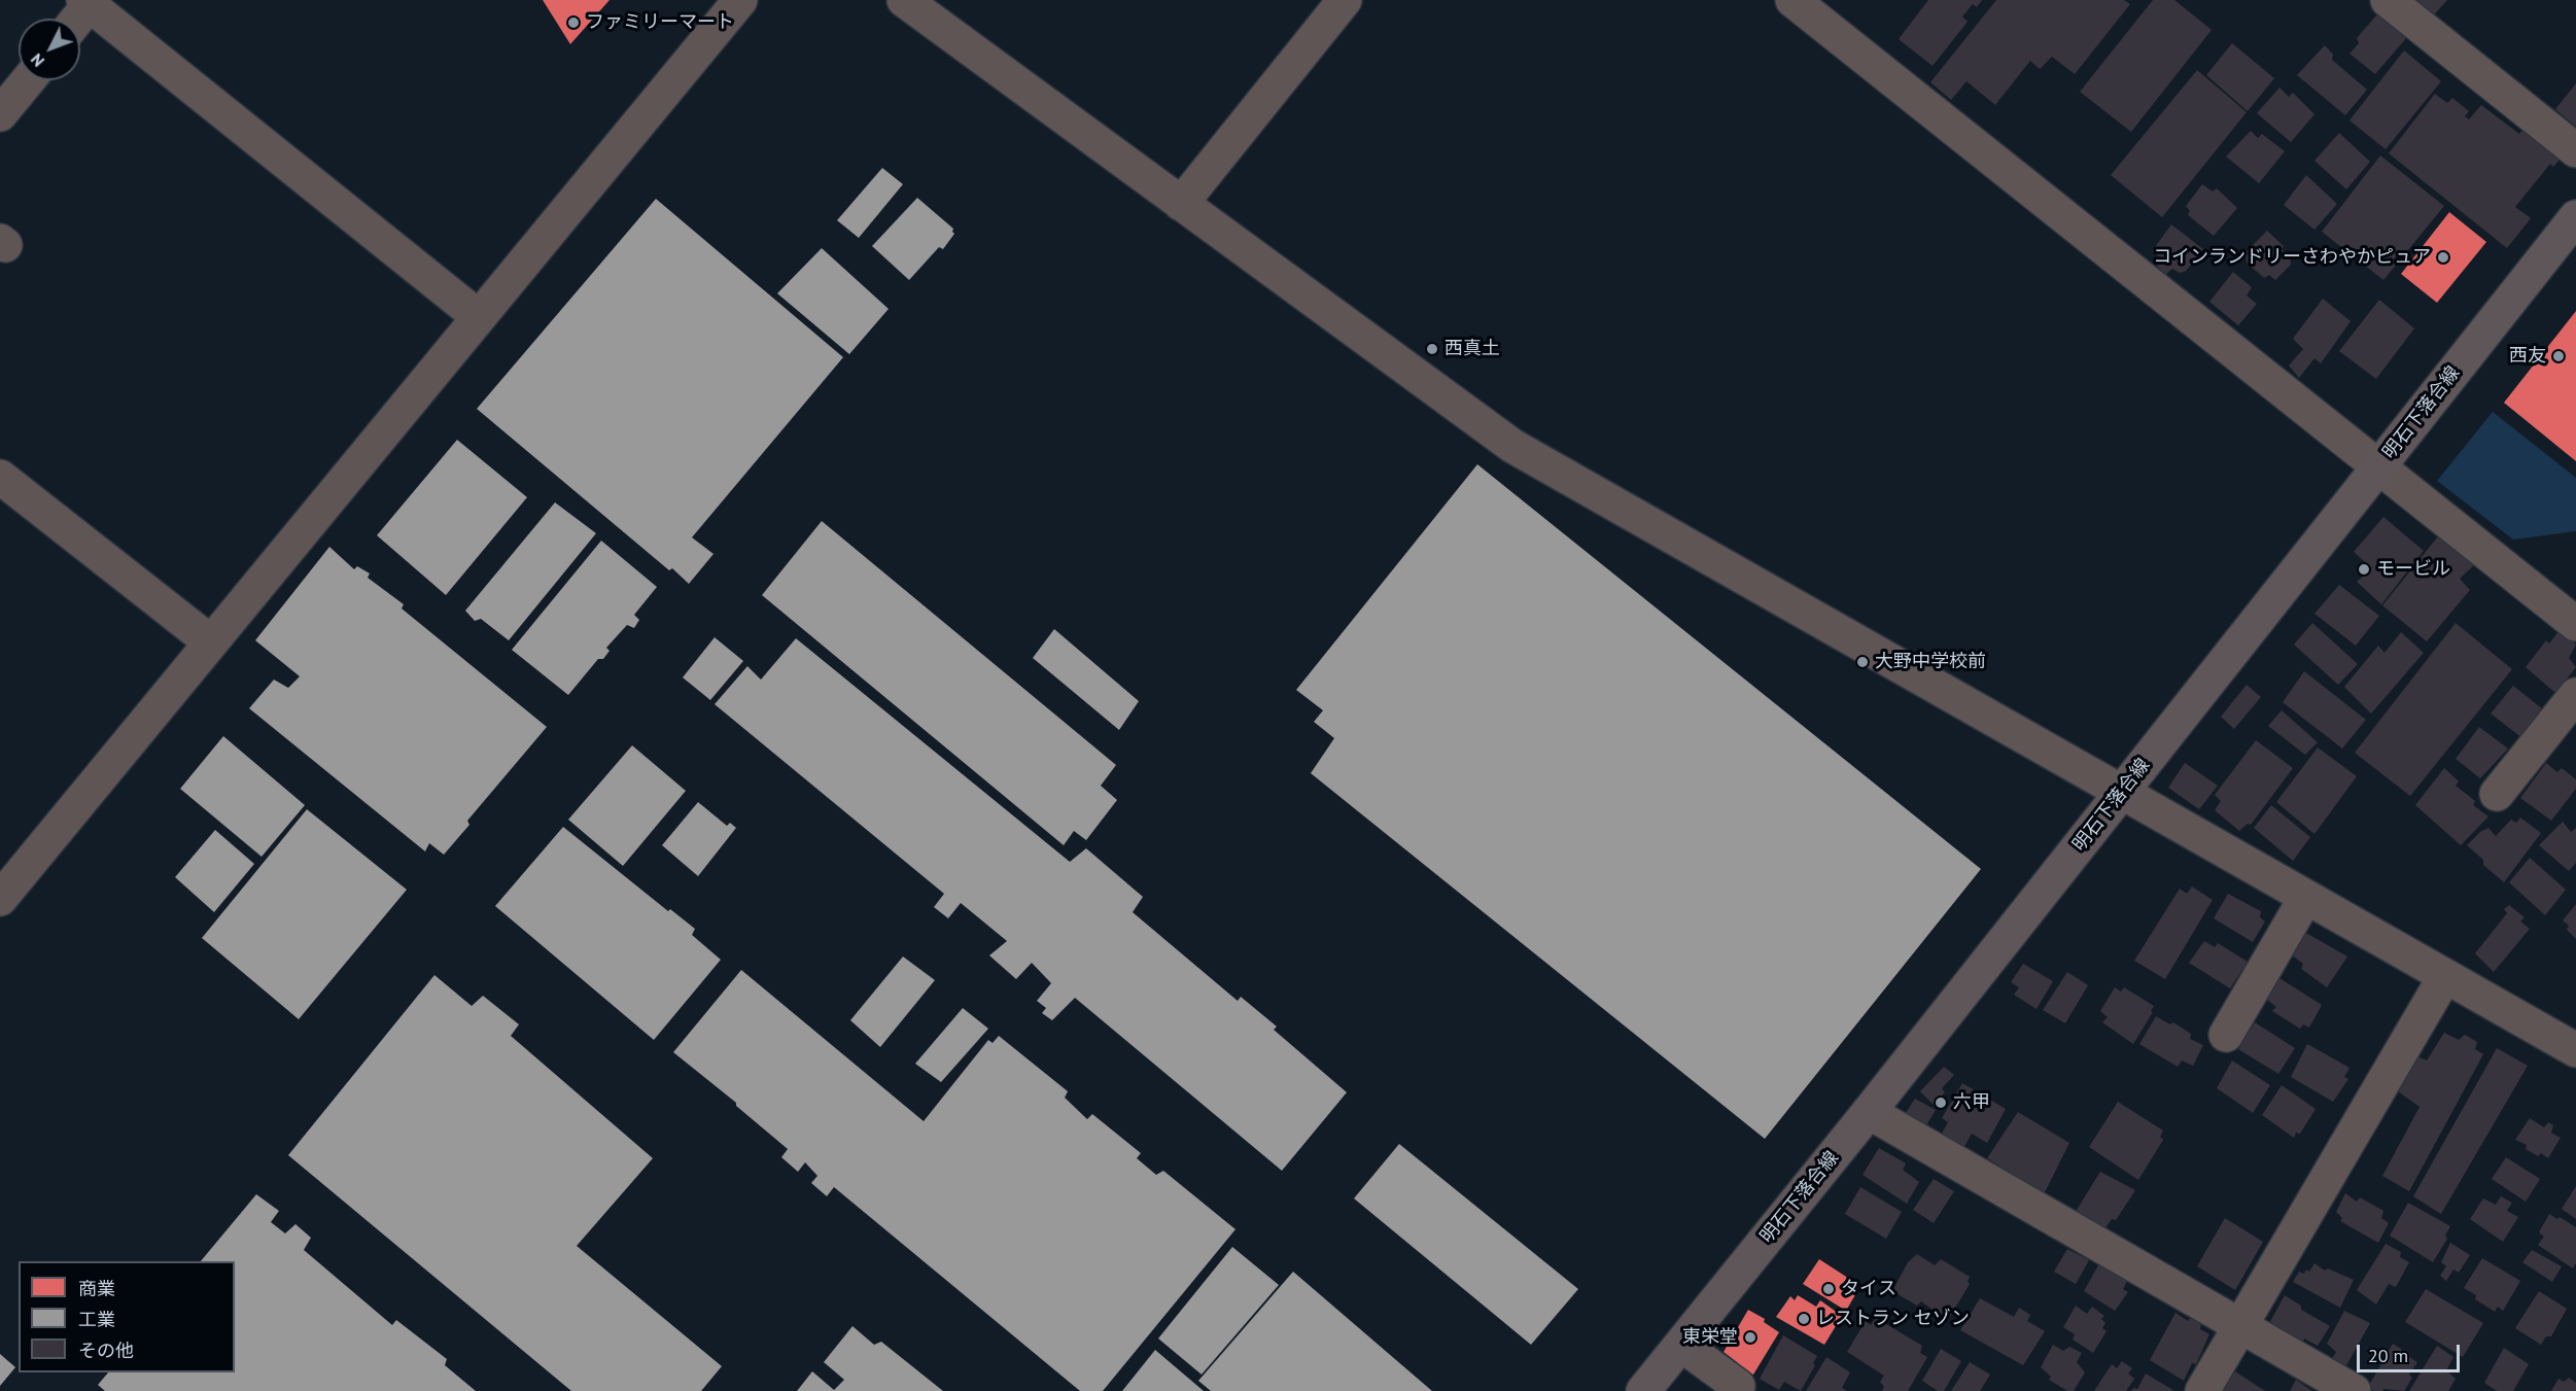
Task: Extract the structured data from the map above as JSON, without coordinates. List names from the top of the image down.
{
  "streets": {
    "main road": ["明石下落合線"]
  },
  "places": [
    "ファミリーマート",
    "コインランドリーさわやかピュア",
    "西真土",
    "西友",
    "モービル",
    "大野中学校前",
    "六甲",
    "タイス",
    "レストラン セゾン",
    "東栄堂"
  ],
  "legend": ["商業", "工業", "その他"],
  "scale_bar": "20 m",
  "north": "bottom left"
}
